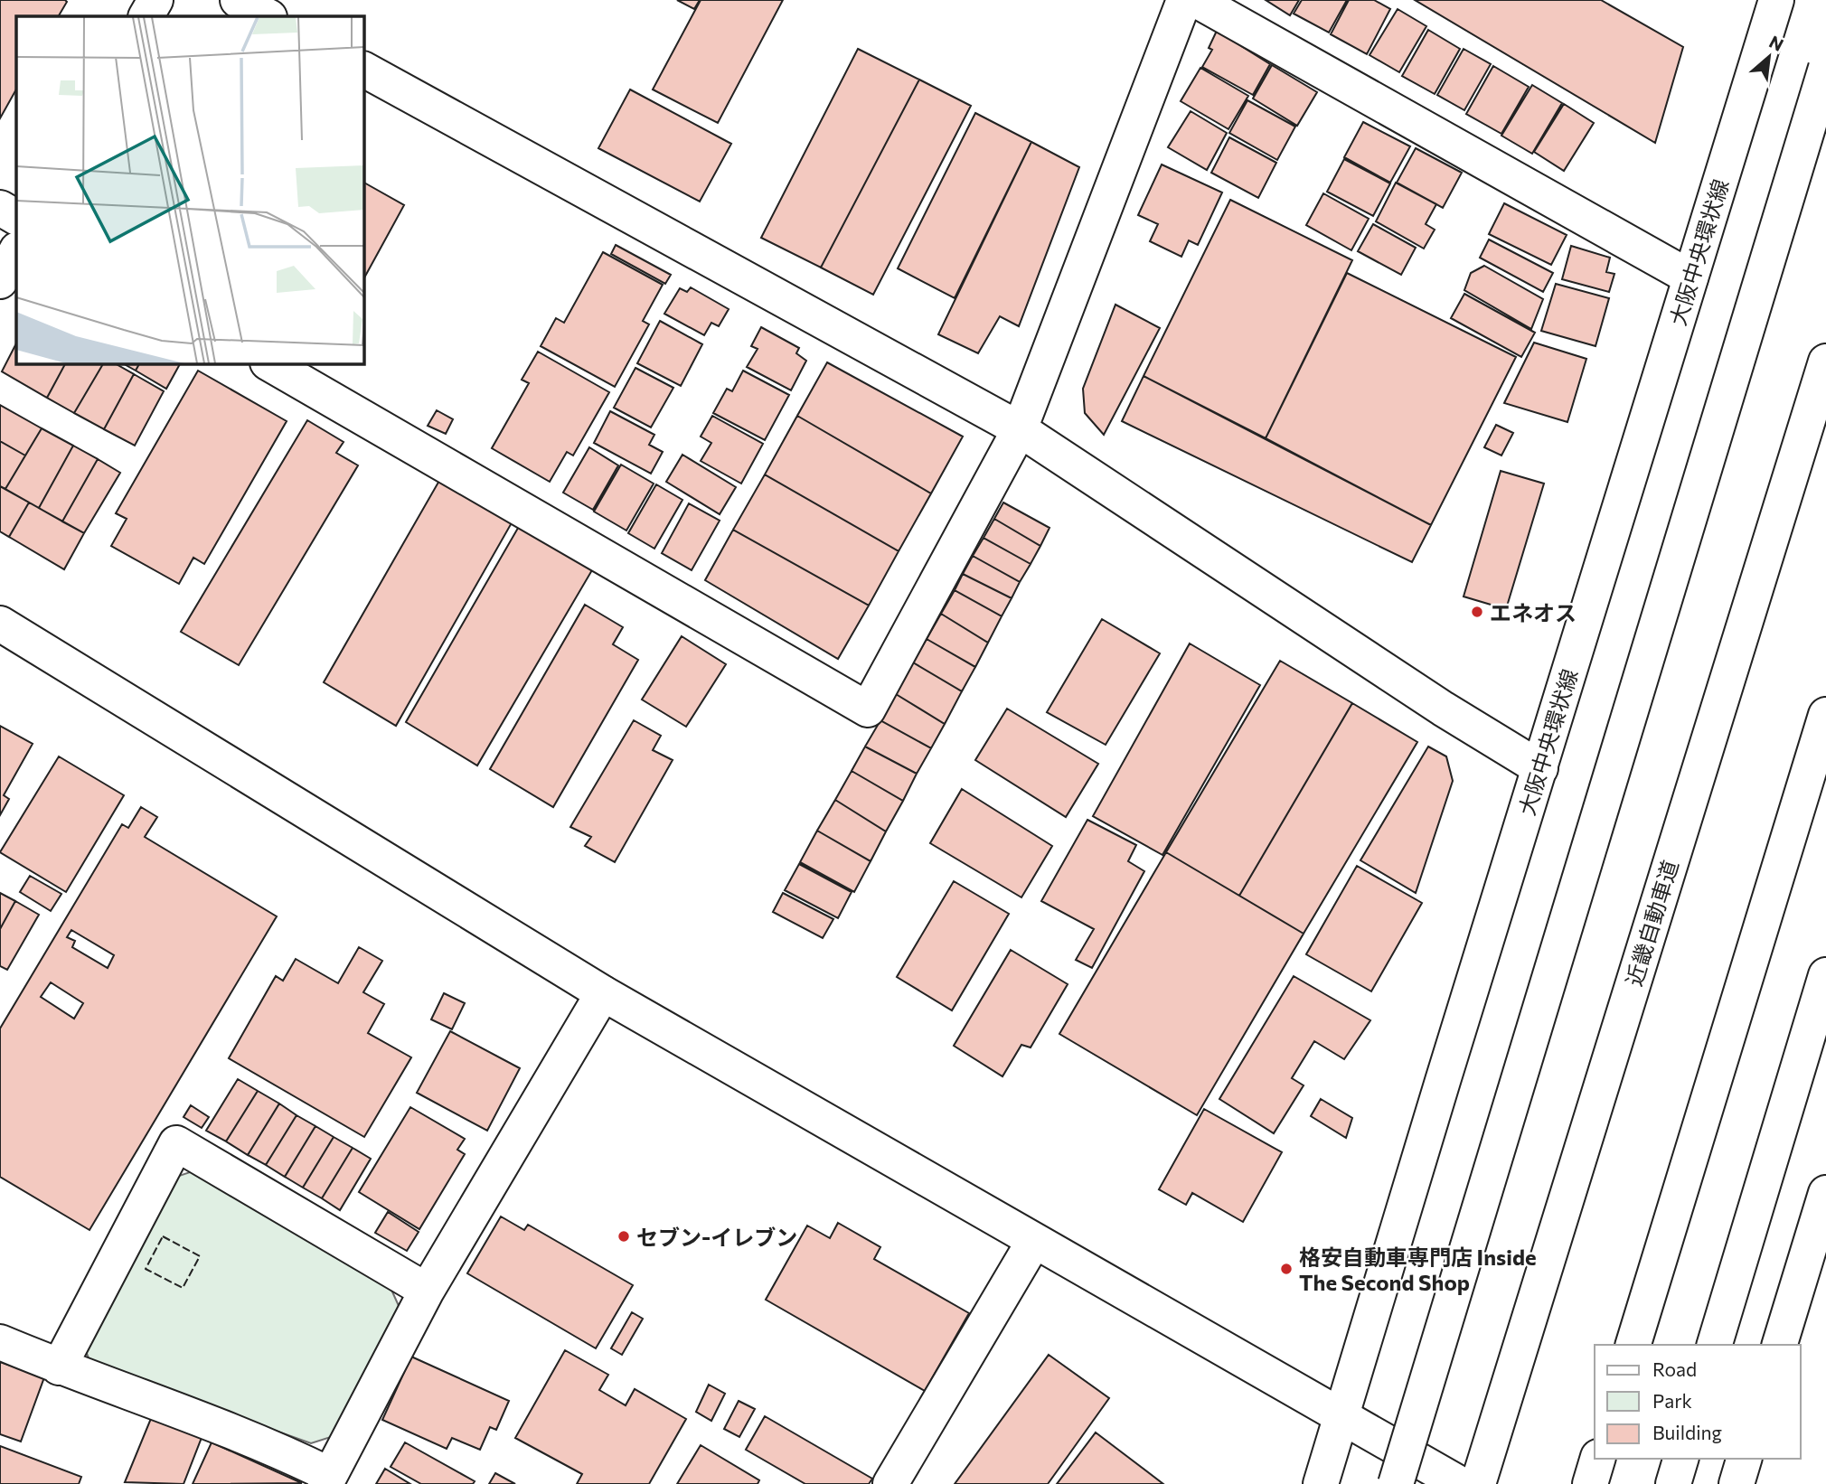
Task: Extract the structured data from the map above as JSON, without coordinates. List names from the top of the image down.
{
  "streets": {
    "main road": ["大阪中央環状線", "近畿自動車道"]
  },
  "places": ["エネオス", "セブン-イレブン", "格安自動車専門店 Inside The Second Shop"],
  "legend": ["Road", "Park", "Building"],
  "north": "top right"
}
